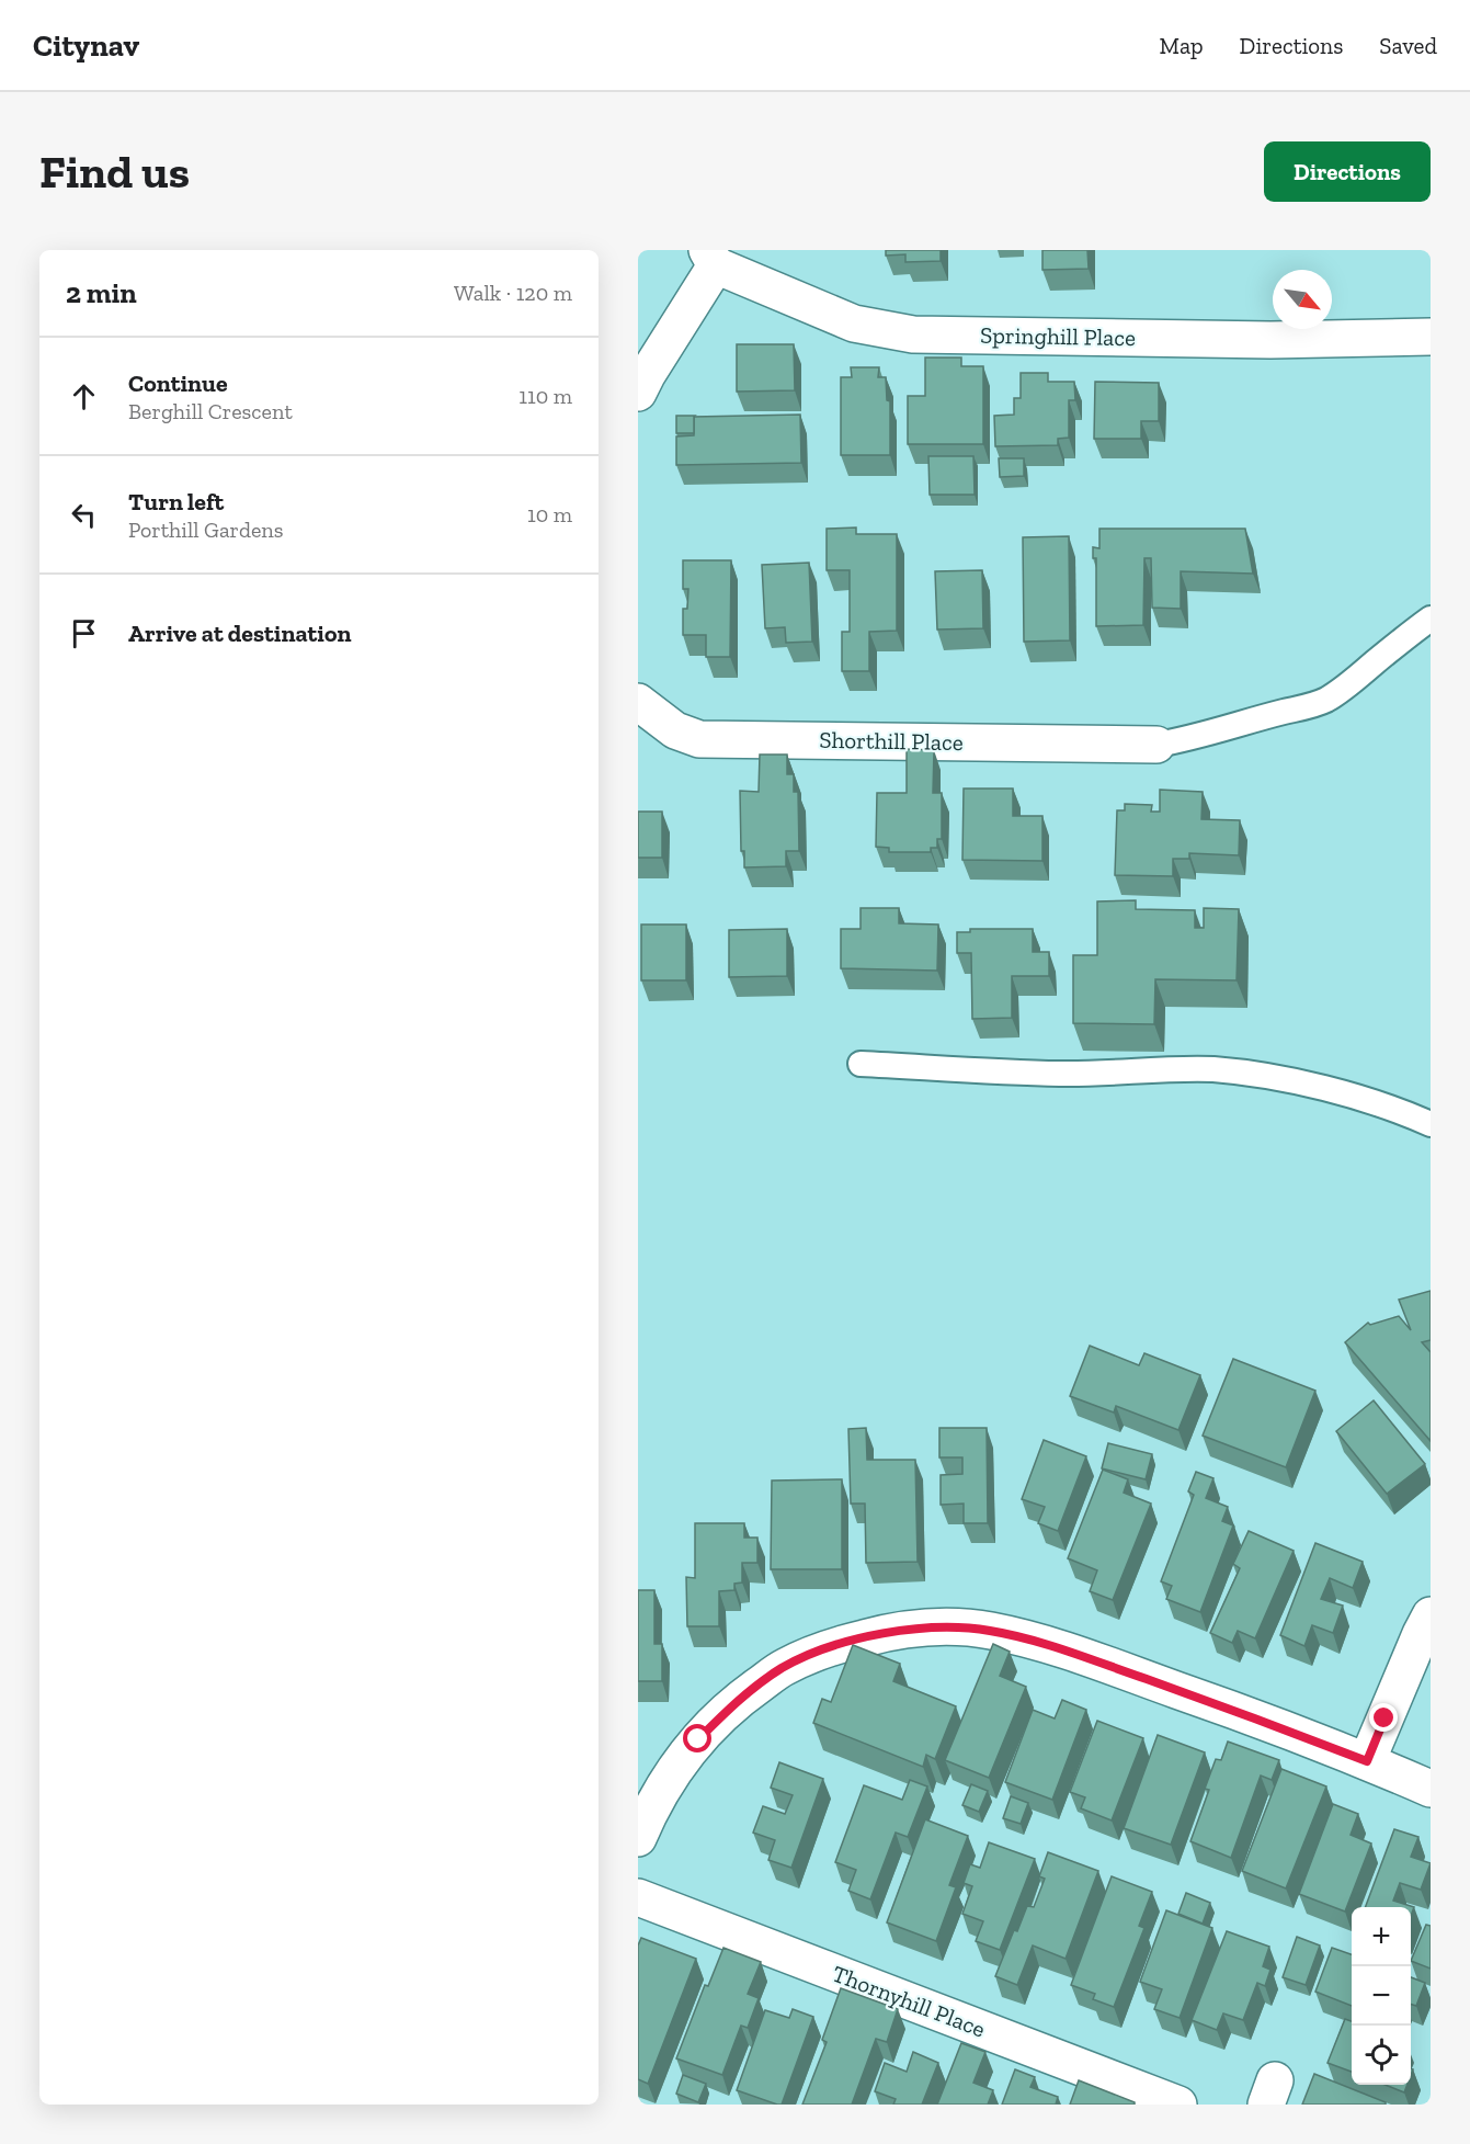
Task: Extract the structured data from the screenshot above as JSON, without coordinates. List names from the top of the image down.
{
  "streets": {
    "street": ["Springhill Place", "Shorthill Place", "Thornyhill Place"]
  },
  "north": "bottom right",
  "page": {
    "header": "Citynav",
    "nav": ["Map", "Directions", "Saved"],
    "buttons": "Directions",
    "title": "Find us",
    "heading": ["2 min", "Walk · 120 m"],
    "list": [
      ["Continue", "Berghill Crescent", "110 m"],
      ["Turn left", "Porthill Gardens", "10 m"],
      "Arrive at destination"
    ],
    "map_buttons": ["+", "−"]
  }
}
